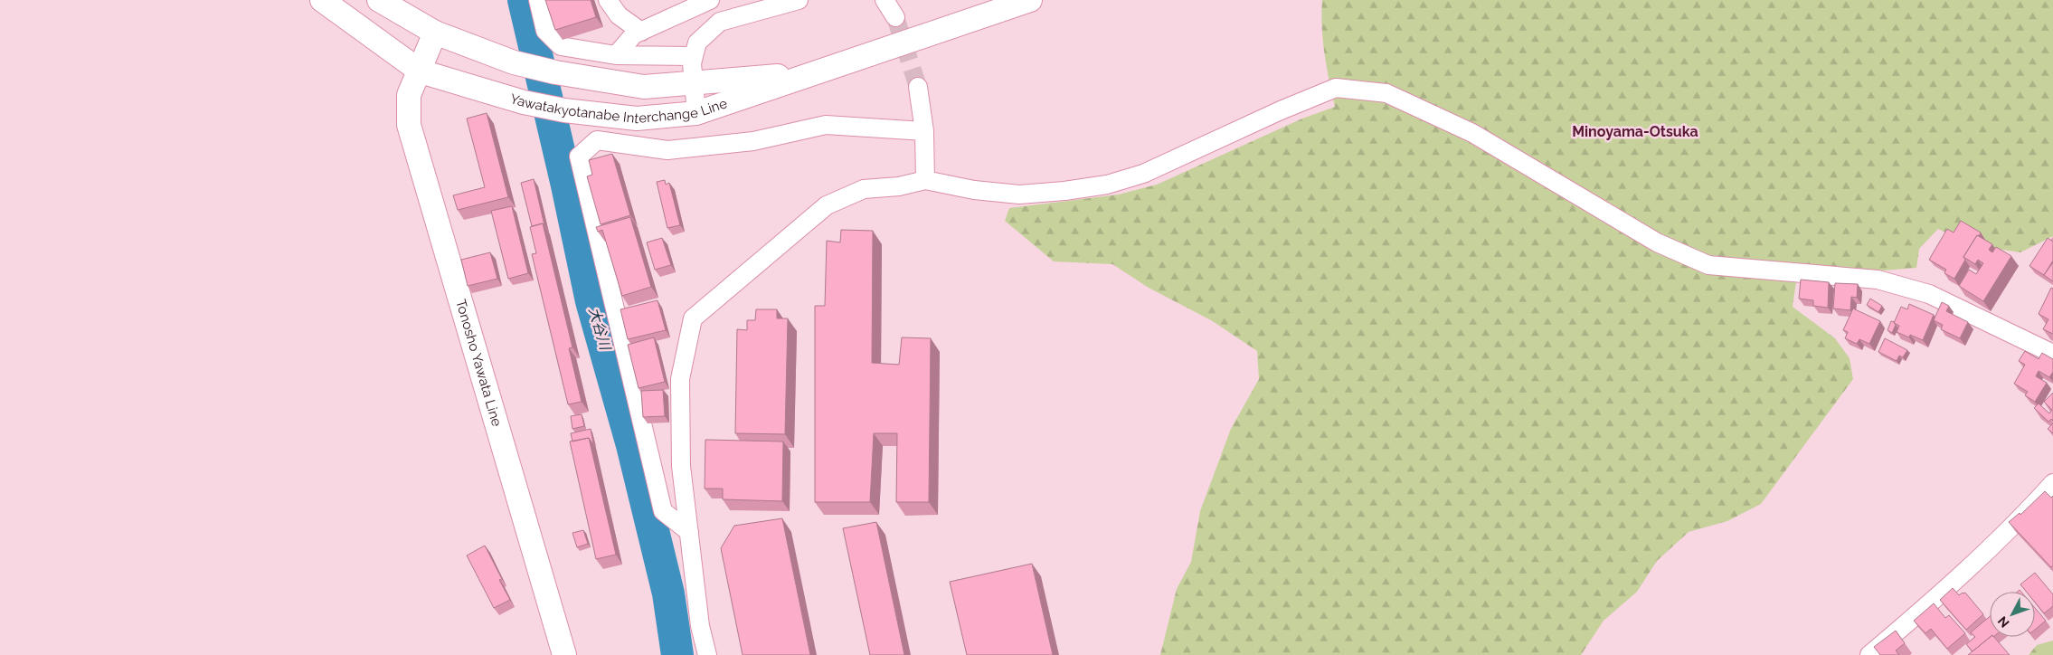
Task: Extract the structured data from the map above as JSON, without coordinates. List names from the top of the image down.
{
  "streets": {
    "main road": ["Yawatakyotanabe Interchange Line", "Tonosho Yawata Line"]
  },
  "crossings": [
    ["Yawatakyotanabe Interchange Line", "Tonosho Yawata Line"]
  ],
  "districts": ["Minoyama-Otsuka"],
  "water": ["大谷川"],
  "north": "bottom left"
}
